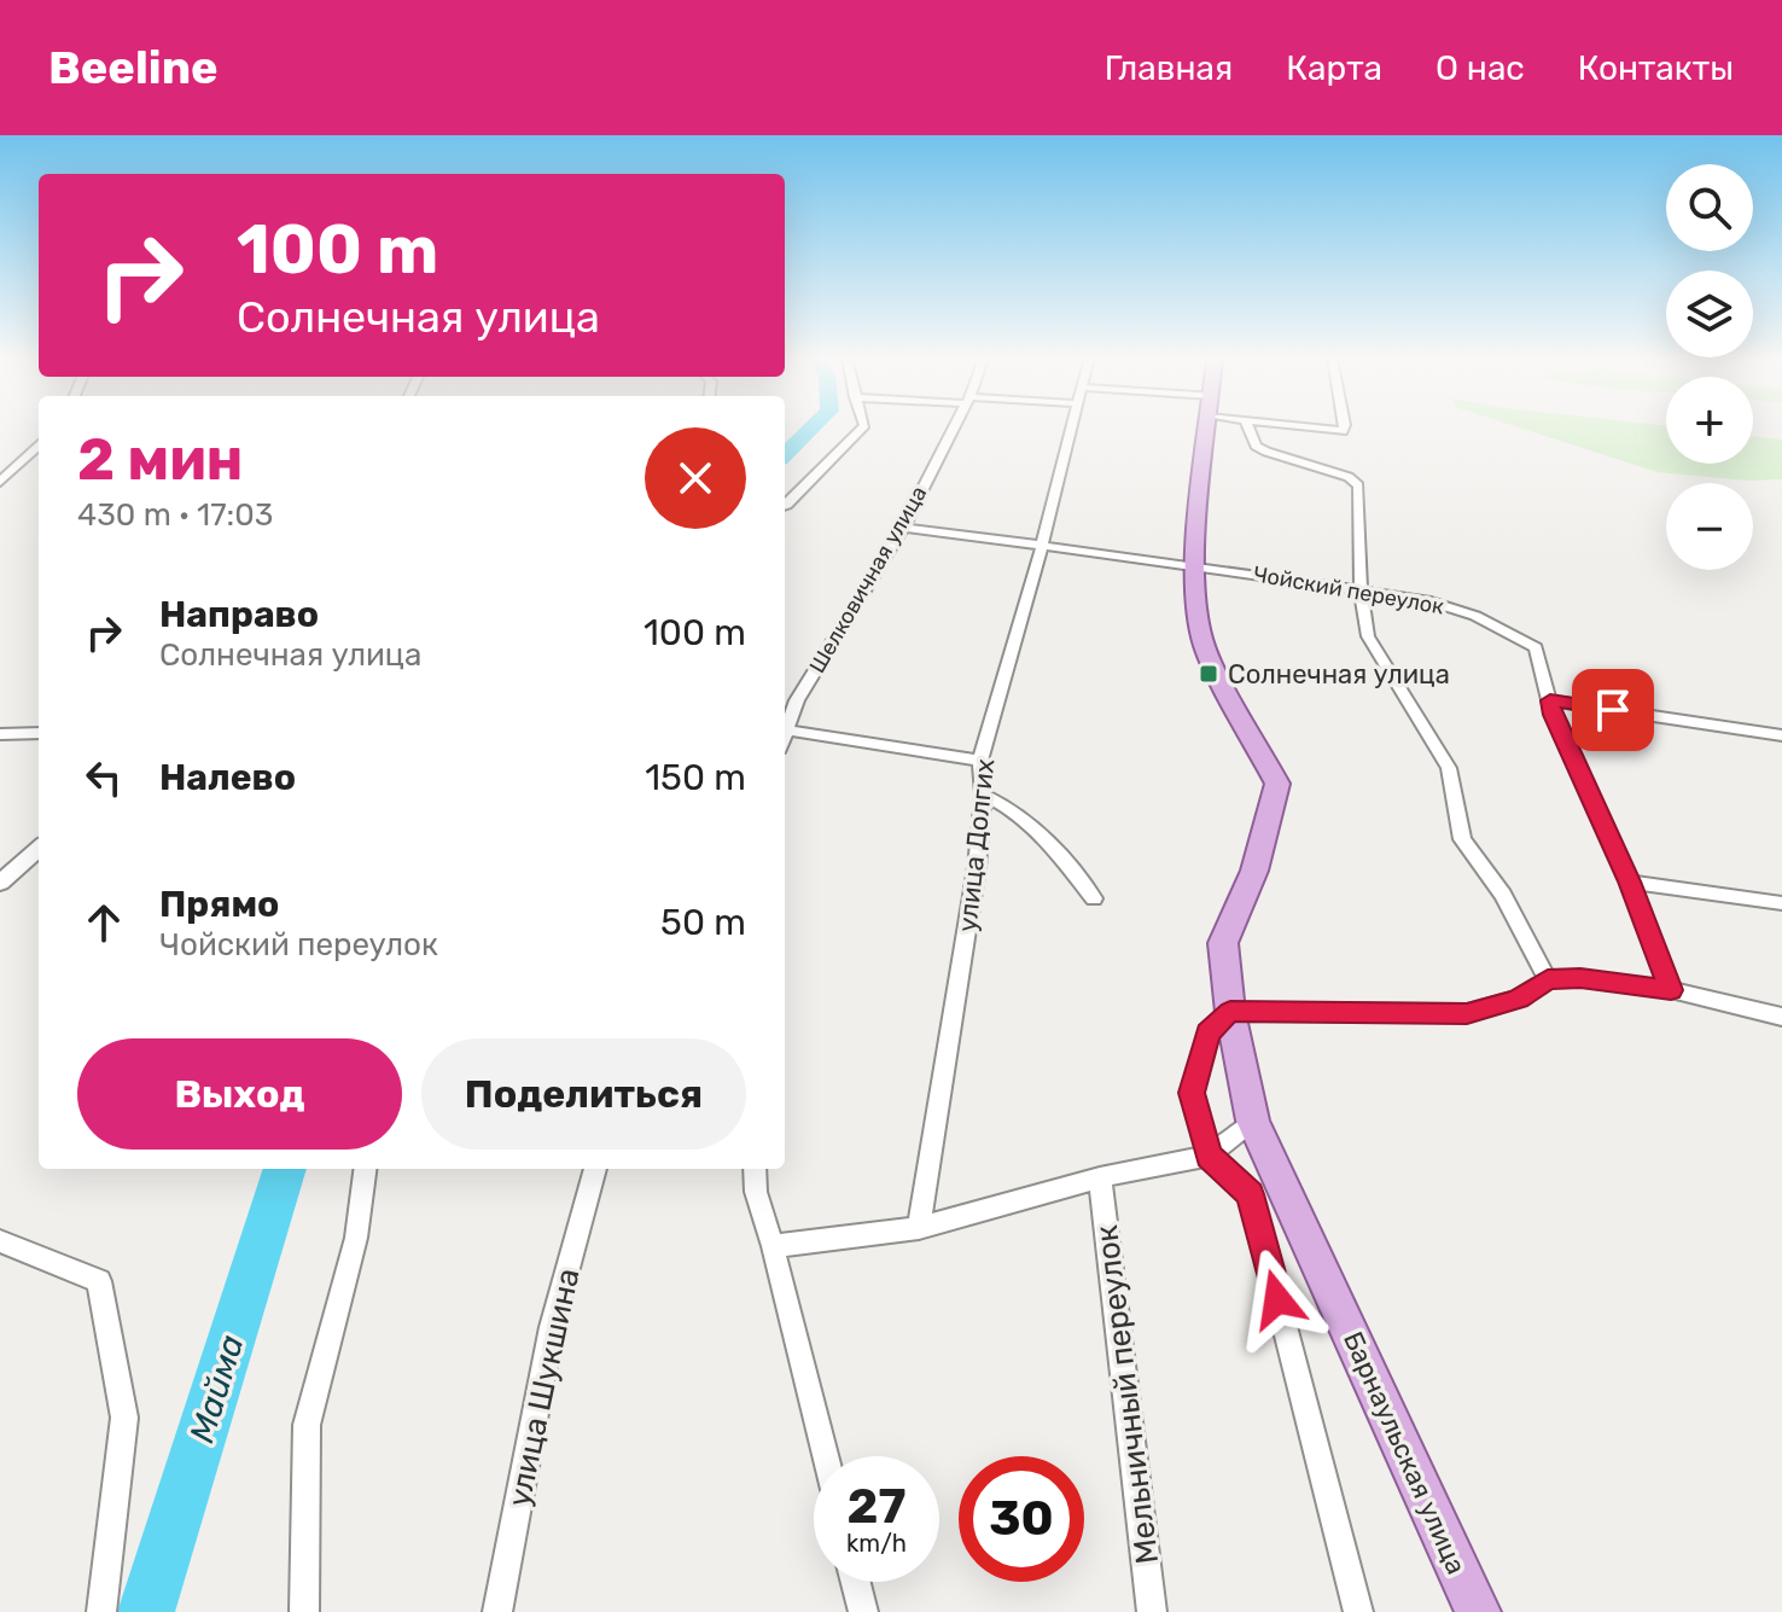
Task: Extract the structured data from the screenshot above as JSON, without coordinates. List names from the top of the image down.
{
  "streets": {
    "main road": ["Барнаульская улица"],
    "street": [
      "Шелковичная улица",
      "Чойский переулок",
      "улица Долгих",
      "улица Шукшина",
      "Мельничный переулок"
    ]
  },
  "crossings": [
    ["Шелковичная улица", "Чойский переулок"],
    ["Чойский переулок", "улица Долгих"],
    ["Чойский переулок", "Барнаульская улица"]
  ],
  "water": ["Майма"],
  "places": {
    "transit": ["Солнечная улица"]
  },
  "page": {
    "header": "Beeline",
    "nav": [
      "Главная",
      "Карта",
      "О нас",
      "Контакты"
    ],
    "map_buttons": ["+", "−"],
    "turn": ["100 m", "Солнечная улица"],
    "heading": ["2 мин", "430 m · 17:03"],
    "list": [
      {
        "name": "Направо",
        "note": "Солнечная улица",
        "value": "100 m"
      },
      {
        "name": "Налево",
        "value": "150 m"
      },
      {
        "name": "Прямо",
        "note": "Чойский переулок",
        "value": "50 m"
      }
    ],
    "buttons": ["Выход", "Поделиться"],
    "speed": "27 km/h",
    "limit": "30"
  }
}
